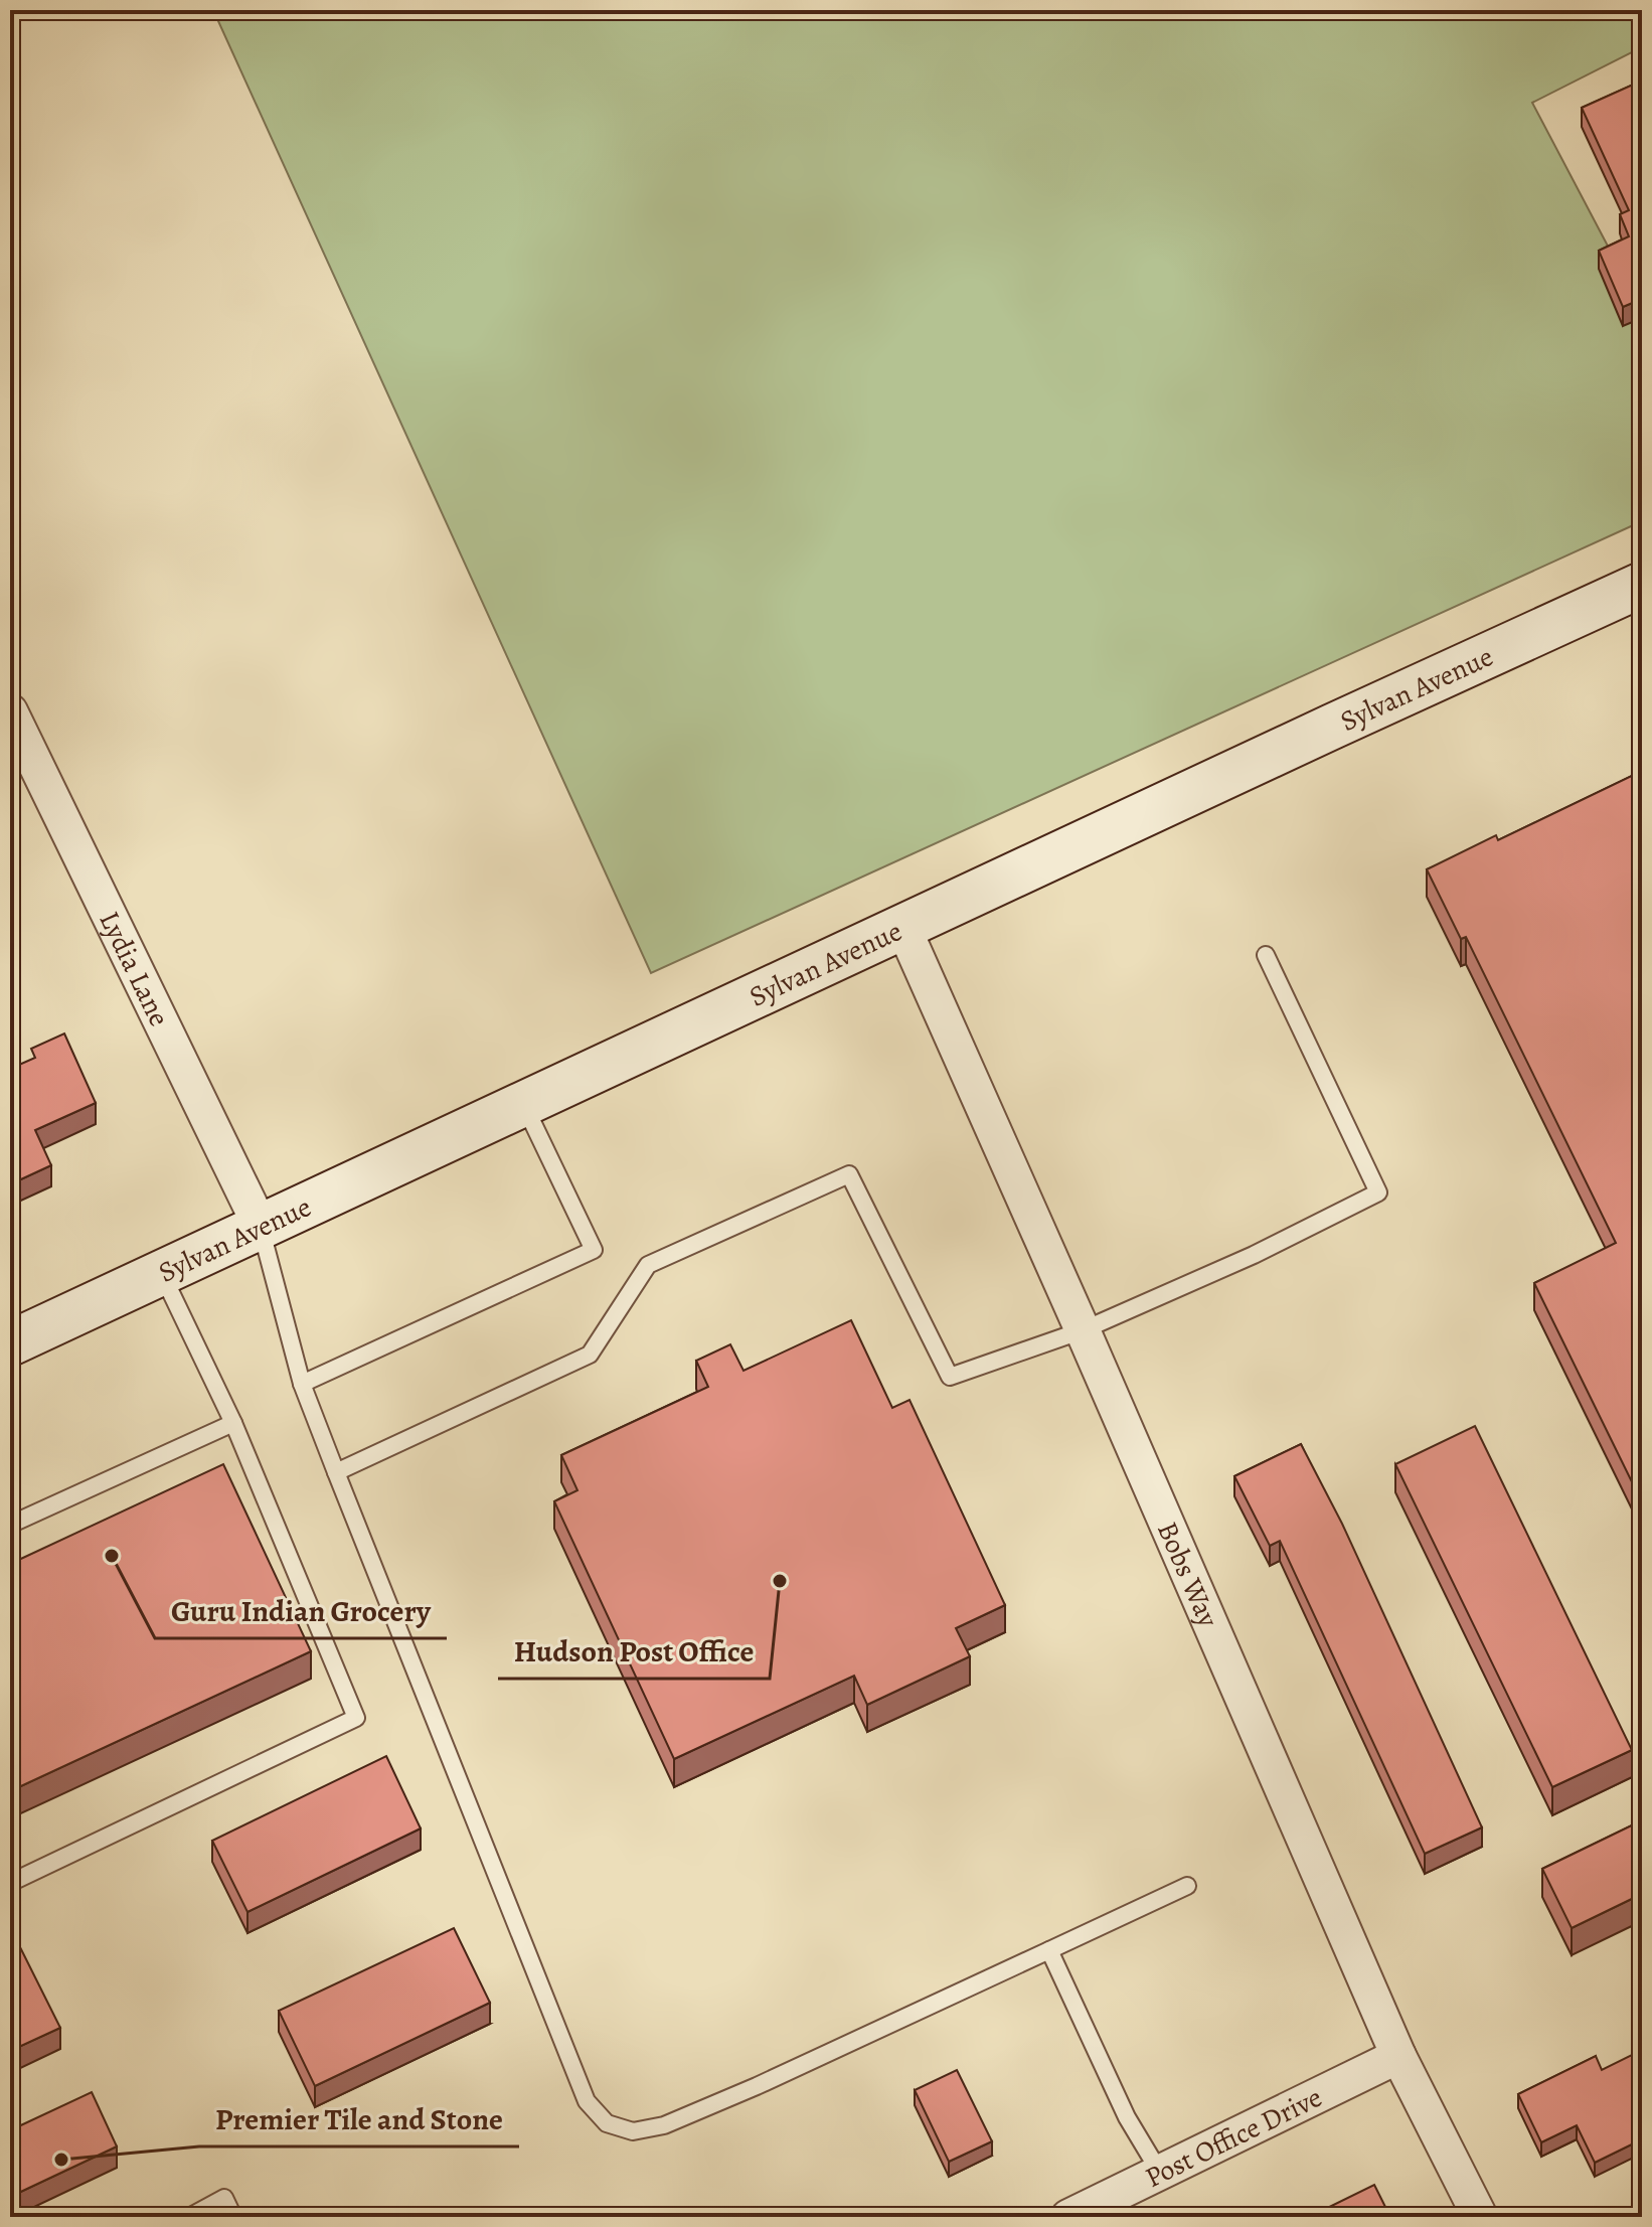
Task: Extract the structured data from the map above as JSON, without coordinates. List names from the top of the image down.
{
  "streets": {
    "main road": ["Sylvan Avenue"],
    "street": ["Lydia Lane", "Bobs Way", "Post Office Drive"]
  },
  "crossings": [
    ["Sylvan Avenue", "Lydia Lane"],
    ["Sylvan Avenue", "Bobs Way"],
    ["Bobs Way", "Post Office Drive"]
  ],
  "places": ["Guru Indian Grocery", "Hudson Post Office", "Premier Tile and Stone"]
}
